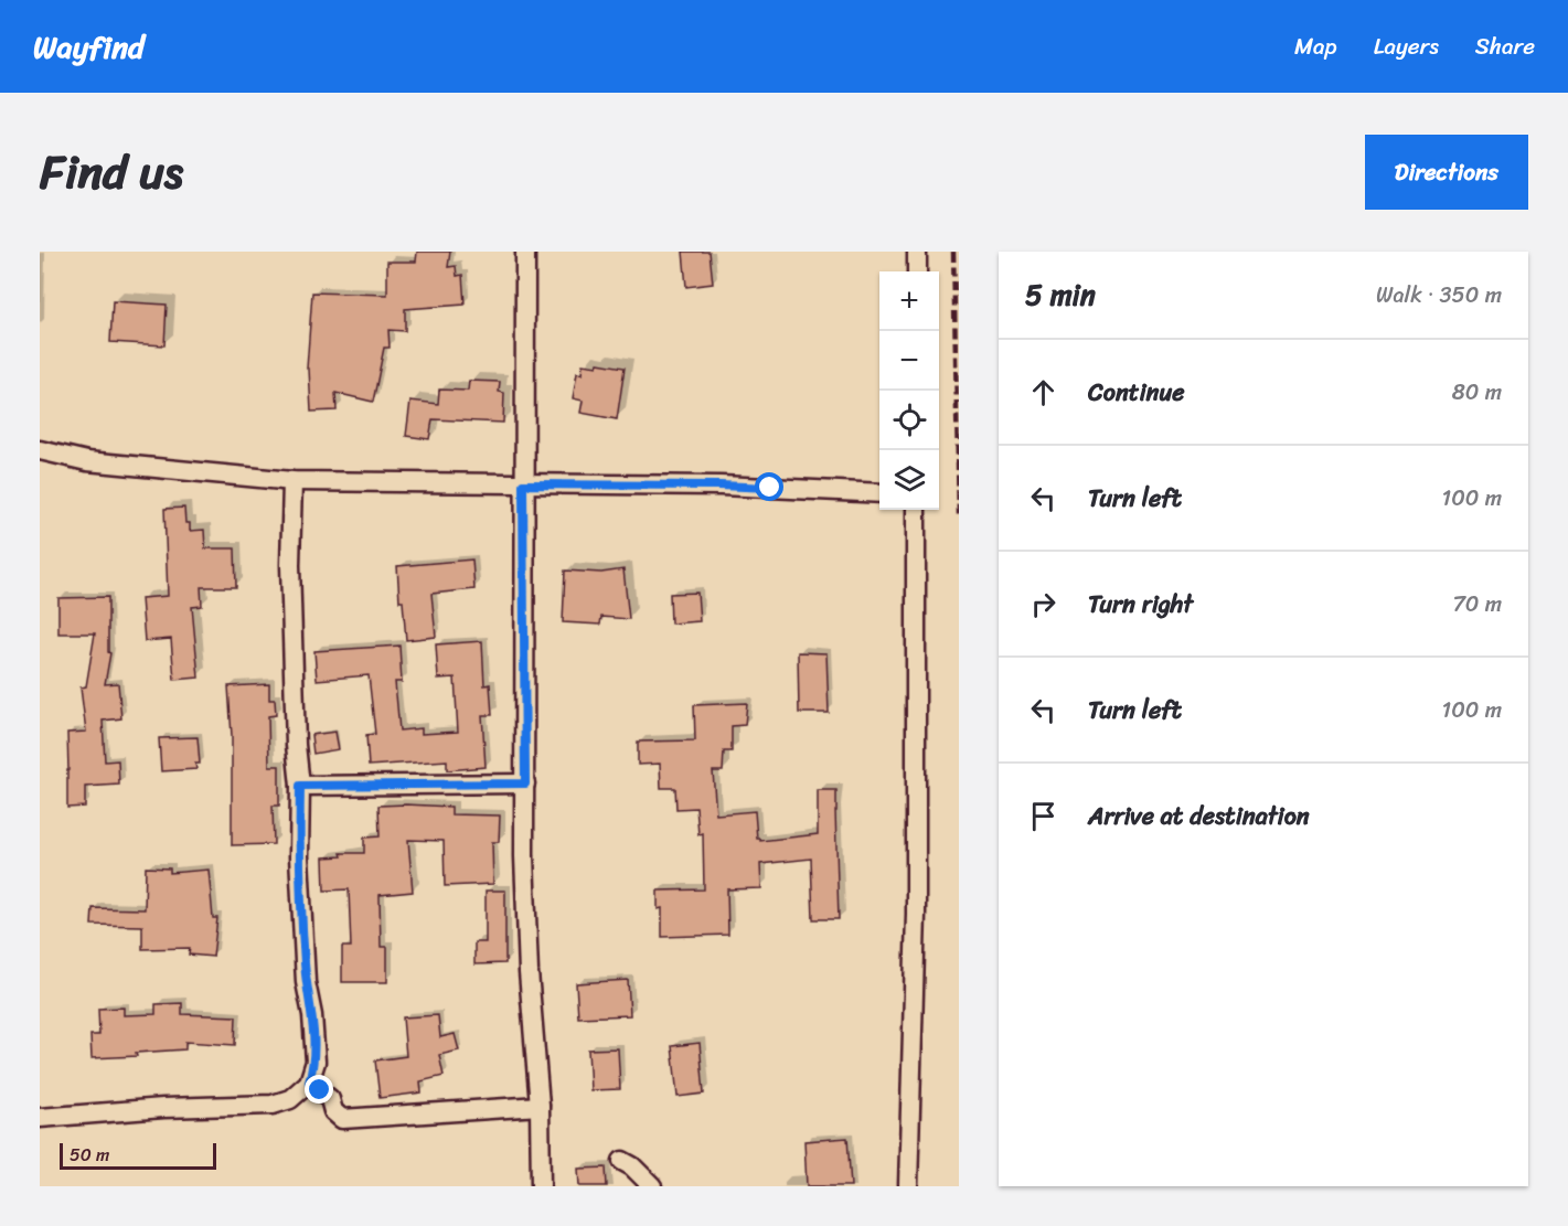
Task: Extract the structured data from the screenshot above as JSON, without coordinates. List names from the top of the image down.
{
  "scale_bar": "50 m",
  "page": {
    "header": "Wayfind",
    "nav": ["Map", "Layers", "Share"],
    "title": "Find us",
    "buttons": "Directions",
    "heading": ["5 min", "Walk · 350 m"],
    "map_buttons": ["+", "−"],
    "list": [
      ["Continue", "80 m"],
      ["Turn left", "100 m"],
      ["Turn right", "70 m"],
      ["Turn left", "100 m"],
      "Arrive at destination"
    ],
    "scale": "50 m"
  }
}
